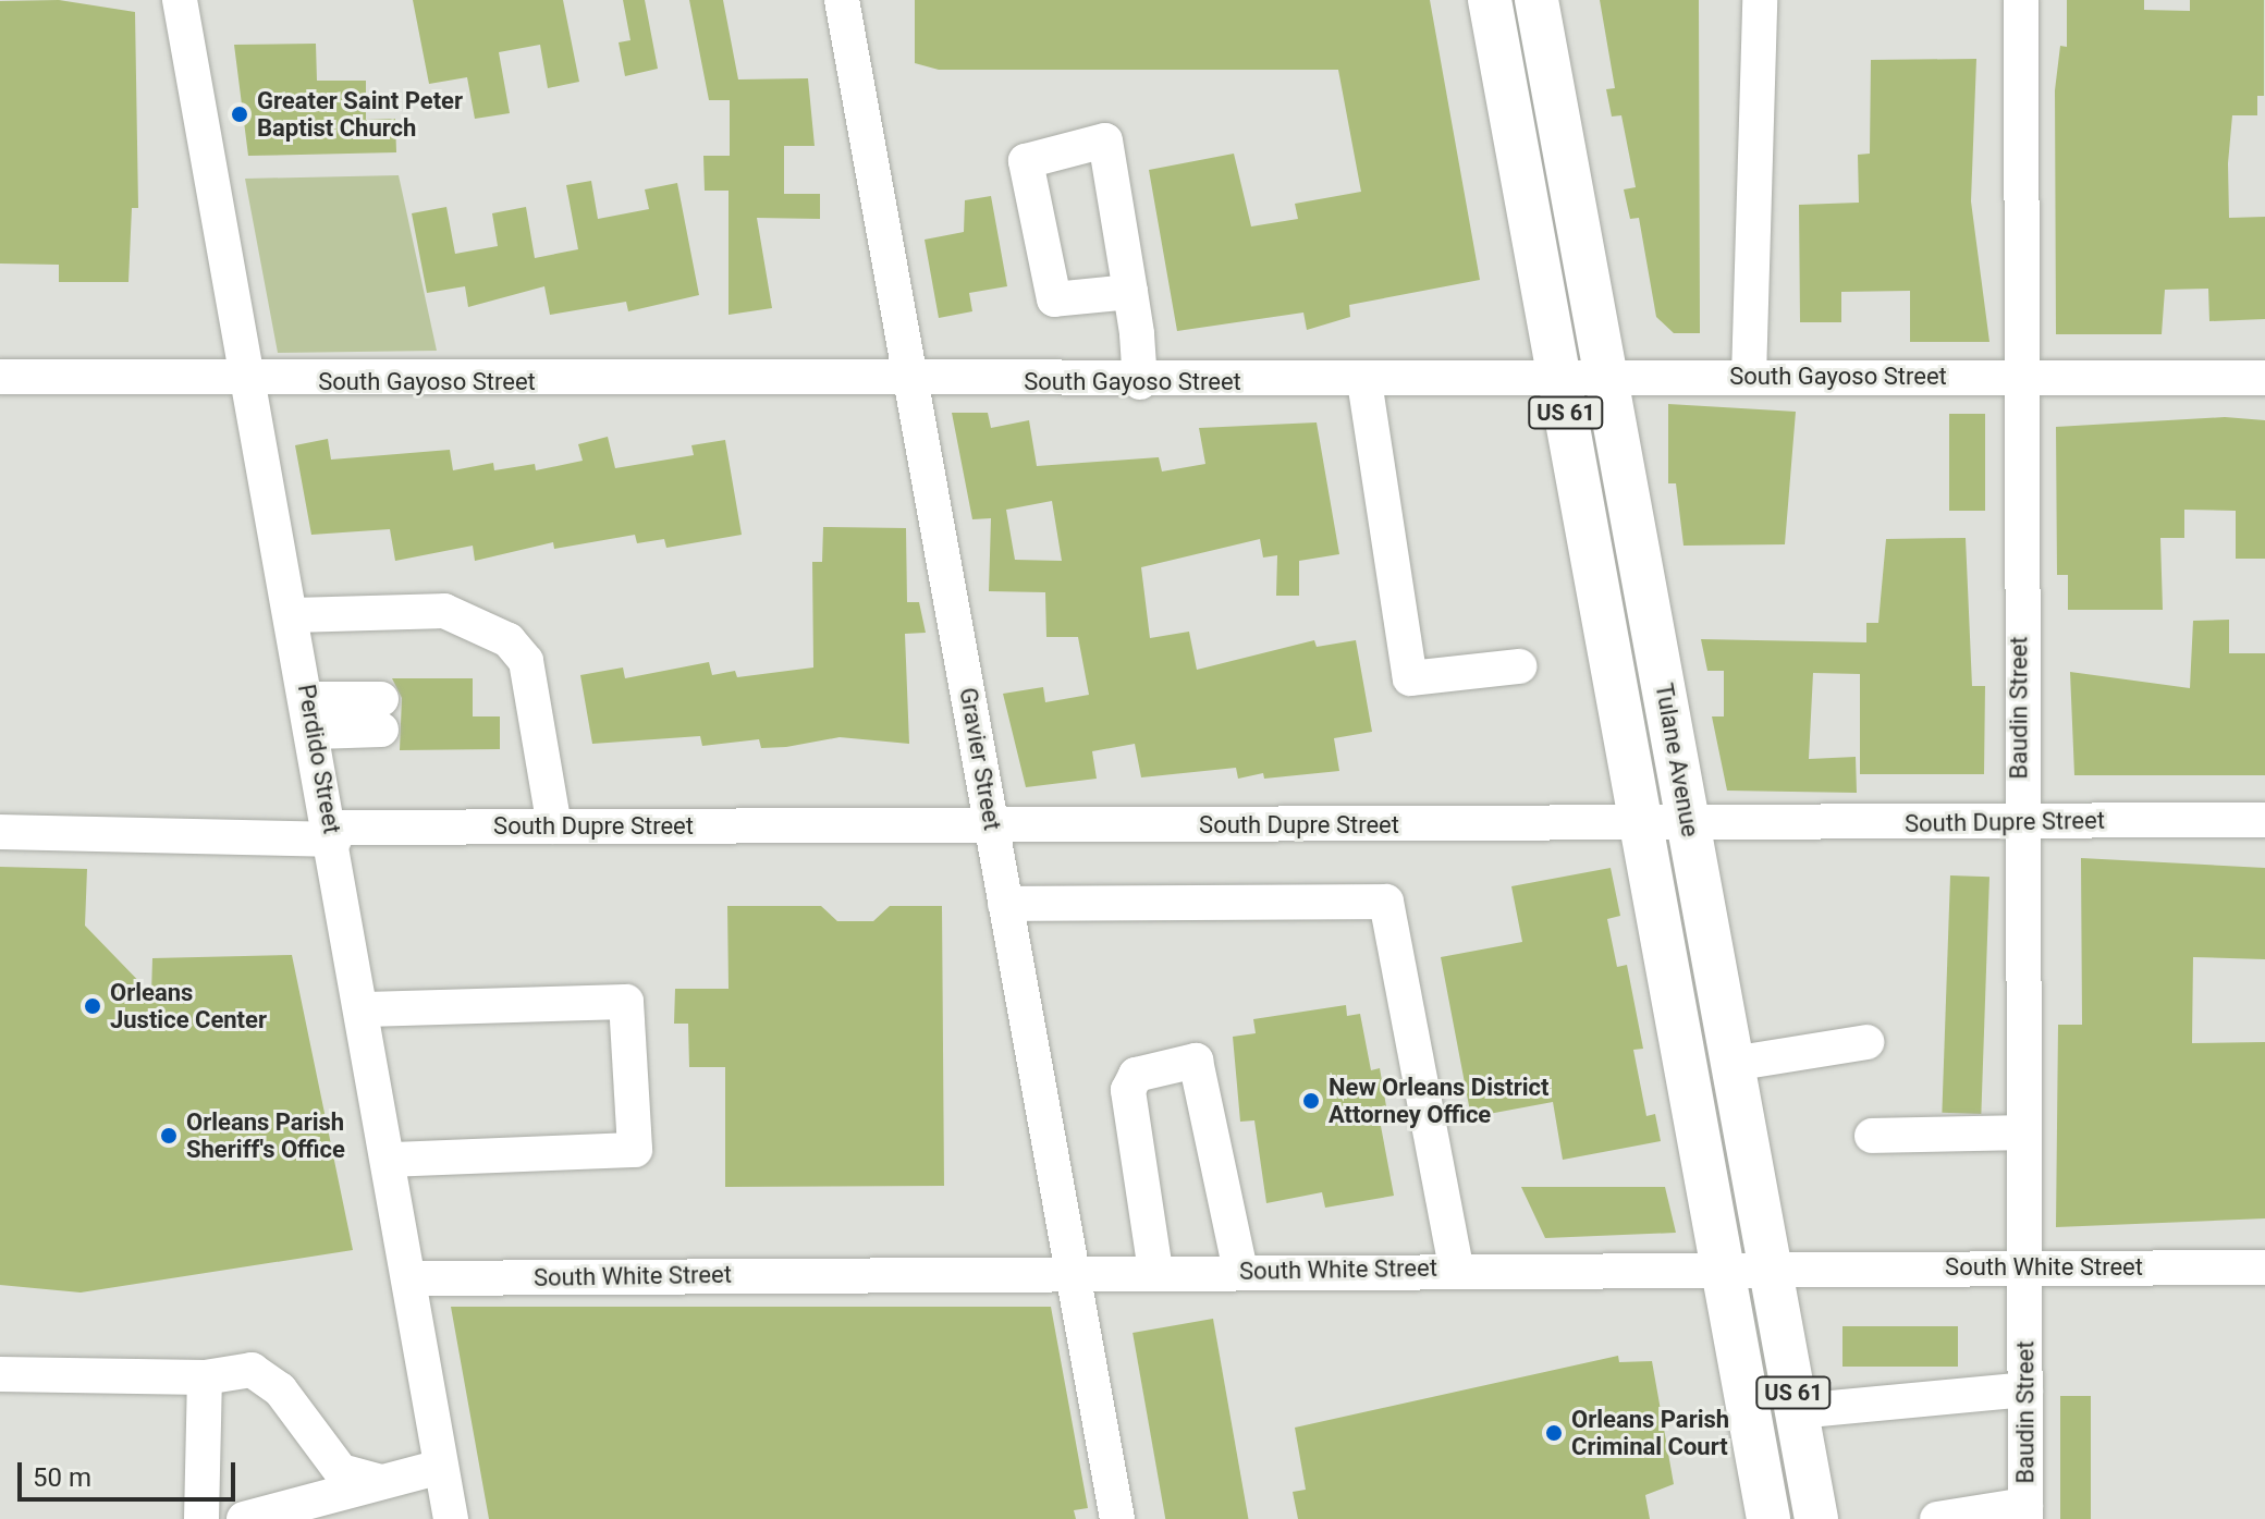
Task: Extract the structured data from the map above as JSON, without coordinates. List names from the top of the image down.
{
  "streets": {
    "main road": ["US 61", "Tulane Avenue"],
    "street": [
      "South Gayoso Street",
      "Baudin Street",
      "Perdido Street",
      "Gravier Street",
      "South Dupre Street",
      "South White Street"
    ]
  },
  "crossings": [
    ["South Gayoso Street", "Baudin Street"],
    ["South Gayoso Street", "Perdido Street"],
    ["South Gayoso Street", "Gravier Street"],
    ["South Gayoso Street", "Tulane Avenue"],
    ["Baudin Street", "South Dupre Street"],
    ["Baudin Street", "South White Street"],
    ["Perdido Street", "South Dupre Street"],
    ["Perdido Street", "South White Street"],
    ["Gravier Street", "South Dupre Street"],
    ["Gravier Street", "South White Street"],
    ["Tulane Avenue", "South Dupre Street"],
    ["Tulane Avenue", "South White Street"]
  ],
  "places": [
    "Greater Saint Peter Baptist Church",
    "Orleans Justice Center",
    "New Orleans District Attorney Office",
    "Orleans Parish Sheriff's Office",
    "Orleans Parish Criminal Court"
  ],
  "scale_bar": "50 m"
}
